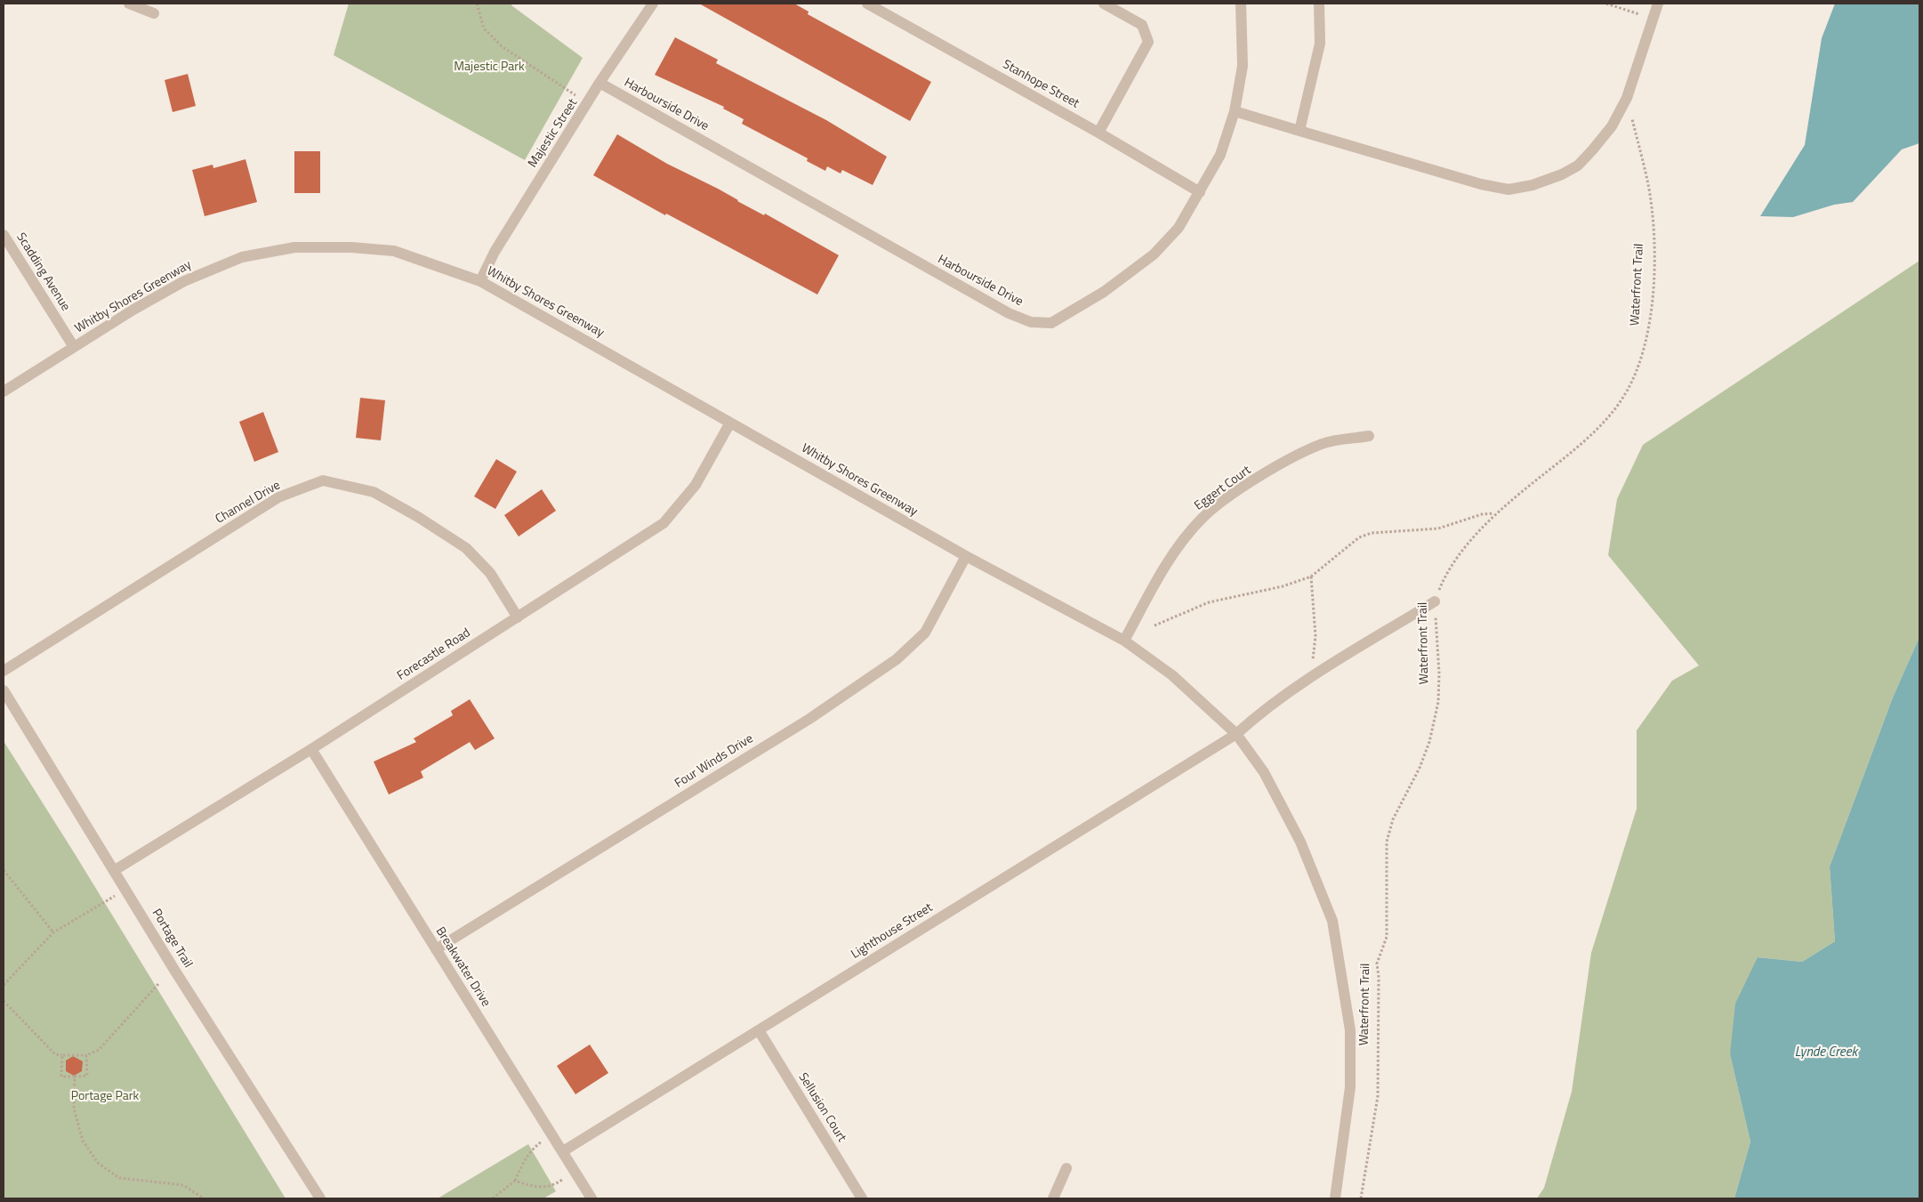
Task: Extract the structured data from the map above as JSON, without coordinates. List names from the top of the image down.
{
  "streets": {
    "street": [
      "Stanhope Street",
      "Harbourside Drive",
      "Majestic Street",
      "Scadding Avenue",
      "Whitby Shores Greenway",
      "Eggert Court",
      "Channel Drive",
      "Forecastle Road",
      "Four Winds Drive",
      "Lighthouse Street",
      "Portage Trail",
      "Breakwater Drive",
      "Sellusion Court"
    ],
    "path": ["Waterfront Trail"]
  },
  "crossings": [
    ["Stanhope Street", "Harbourside Drive"],
    ["Harbourside Drive", "Majestic Street"],
    ["Majestic Street", "Whitby Shores Greenway"],
    ["Scadding Avenue", "Whitby Shores Greenway"],
    ["Waterfront Trail", "Lighthouse Street"],
    ["Whitby Shores Greenway", "Eggert Court"],
    ["Whitby Shores Greenway", "Forecastle Road"],
    ["Whitby Shores Greenway", "Four Winds Drive"],
    ["Whitby Shores Greenway", "Lighthouse Street"],
    ["Channel Drive", "Forecastle Road"],
    ["Forecastle Road", "Portage Trail"],
    ["Forecastle Road", "Breakwater Drive"],
    ["Four Winds Drive", "Breakwater Drive"],
    ["Lighthouse Street", "Breakwater Drive"],
    ["Lighthouse Street", "Sellusion Court"]
  ],
  "water": ["Lynde Creek"],
  "parks": ["Majestic Park", "Portage Park"]
}
